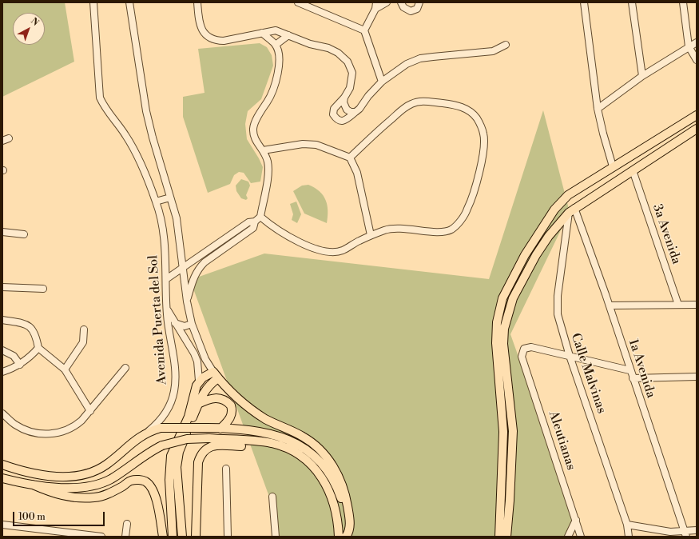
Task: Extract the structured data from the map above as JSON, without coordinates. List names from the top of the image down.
{
  "streets": {
    "street": [
      "3a Avenida",
      "Avenida Puerta del Sol",
      "1a Avenida",
      "Calle Malvinas",
      "Aleutianas"
    ]
  },
  "crossings": [
    ["1a Avenida", "Calle Malvinas"],
    ["Calle Malvinas", "Aleutianas"]
  ],
  "scale_bar": "100 m",
  "north": "top right"
}
